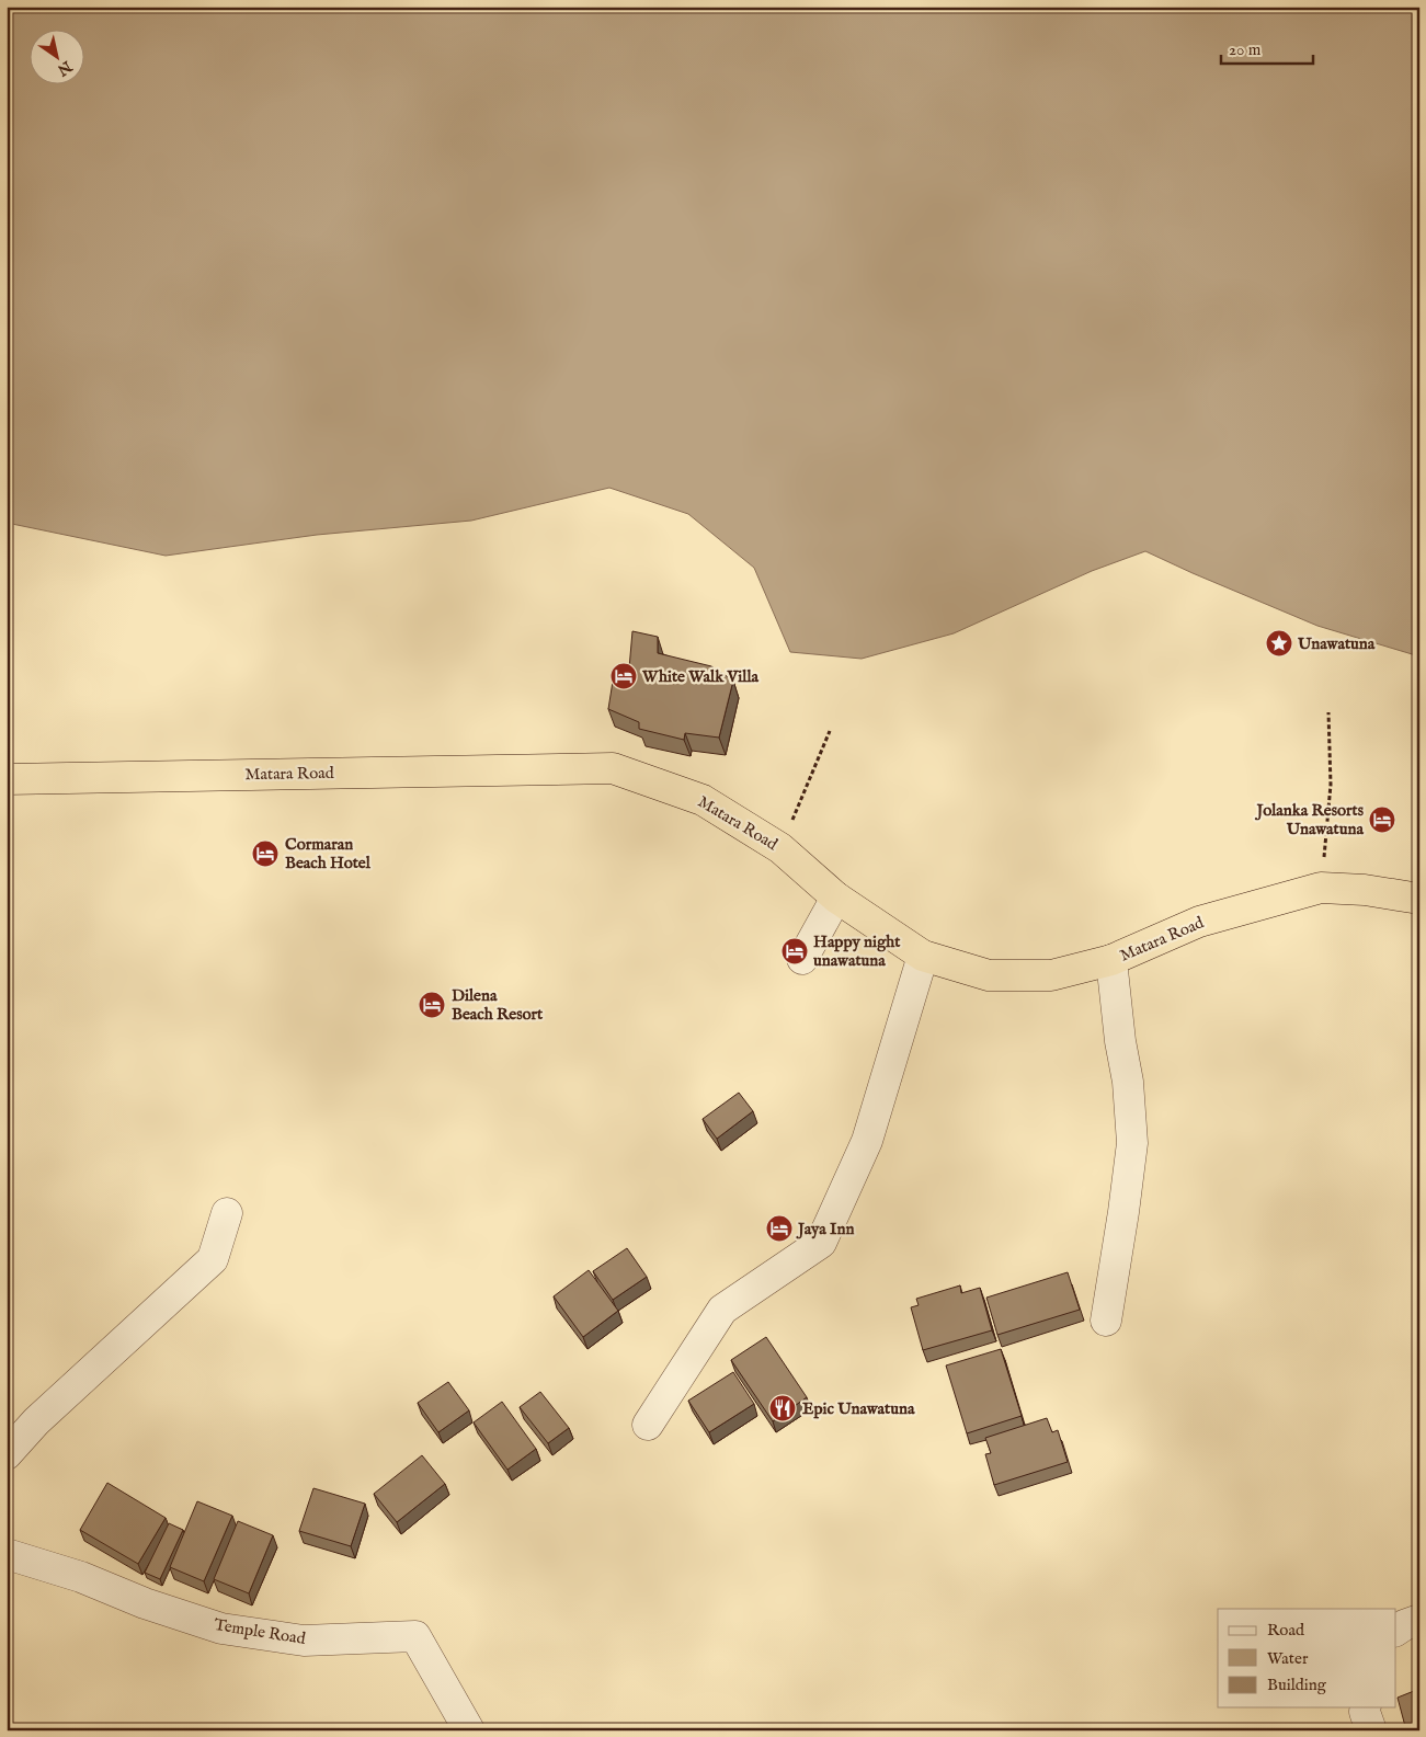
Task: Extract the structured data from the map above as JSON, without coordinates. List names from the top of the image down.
{
  "streets": {
    "highway": ["Matara Road"],
    "street": ["Temple Road"]
  },
  "places": {
    "place": ["Unawatuna"],
    "hotel": [
      "White Walk Villa",
      "Jolanka Resorts Unawatuna",
      "Cormaran Beach Hotel",
      "Happy night unawatuna",
      "Dilena Beach Resort",
      "Jaya Inn"
    ],
    "restaurant": ["Epic Unawatuna"]
  },
  "legend": ["Road", "Water", "Building"],
  "scale_bar": "20 m",
  "north": "bottom right"
}
